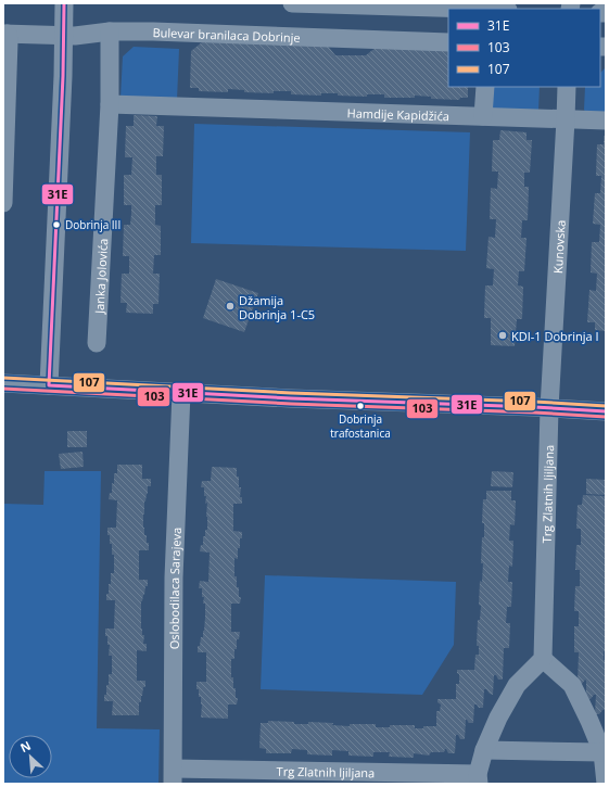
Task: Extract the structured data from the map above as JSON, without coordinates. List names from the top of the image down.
{
  "streets": {
    "street": [
      "Bulevar branilaca Dobrinje",
      "Hamdije Kapidžića",
      "Kunovska",
      "Janka Jolovića",
      "Trg Zlatnih ljiljana",
      "Oslobodilaca Sarajeva"
    ]
  },
  "crossings": [
    ["Bulevar branilaca Dobrinje", "Janka Jolovića"],
    ["Hamdije Kapidžića", "Kunovska"],
    ["Hamdije Kapidžića", "Janka Jolovića"],
    ["Kunovska", "Trg Zlatnih ljiljana"],
    ["Trg Zlatnih ljiljana", "Oslobodilaca Sarajeva"]
  ],
  "places": [
    "Dobrinja III",
    "Džamija Dobrinja 1-C5",
    "KDI-1 Dobrinja I",
    "Dobrinja trafostanica"
  ],
  "lines": ["transit line 31E", "transit line 107", "transit line 103"],
  "legend": ["31E", "103", "107"],
  "north": "top left"
}
